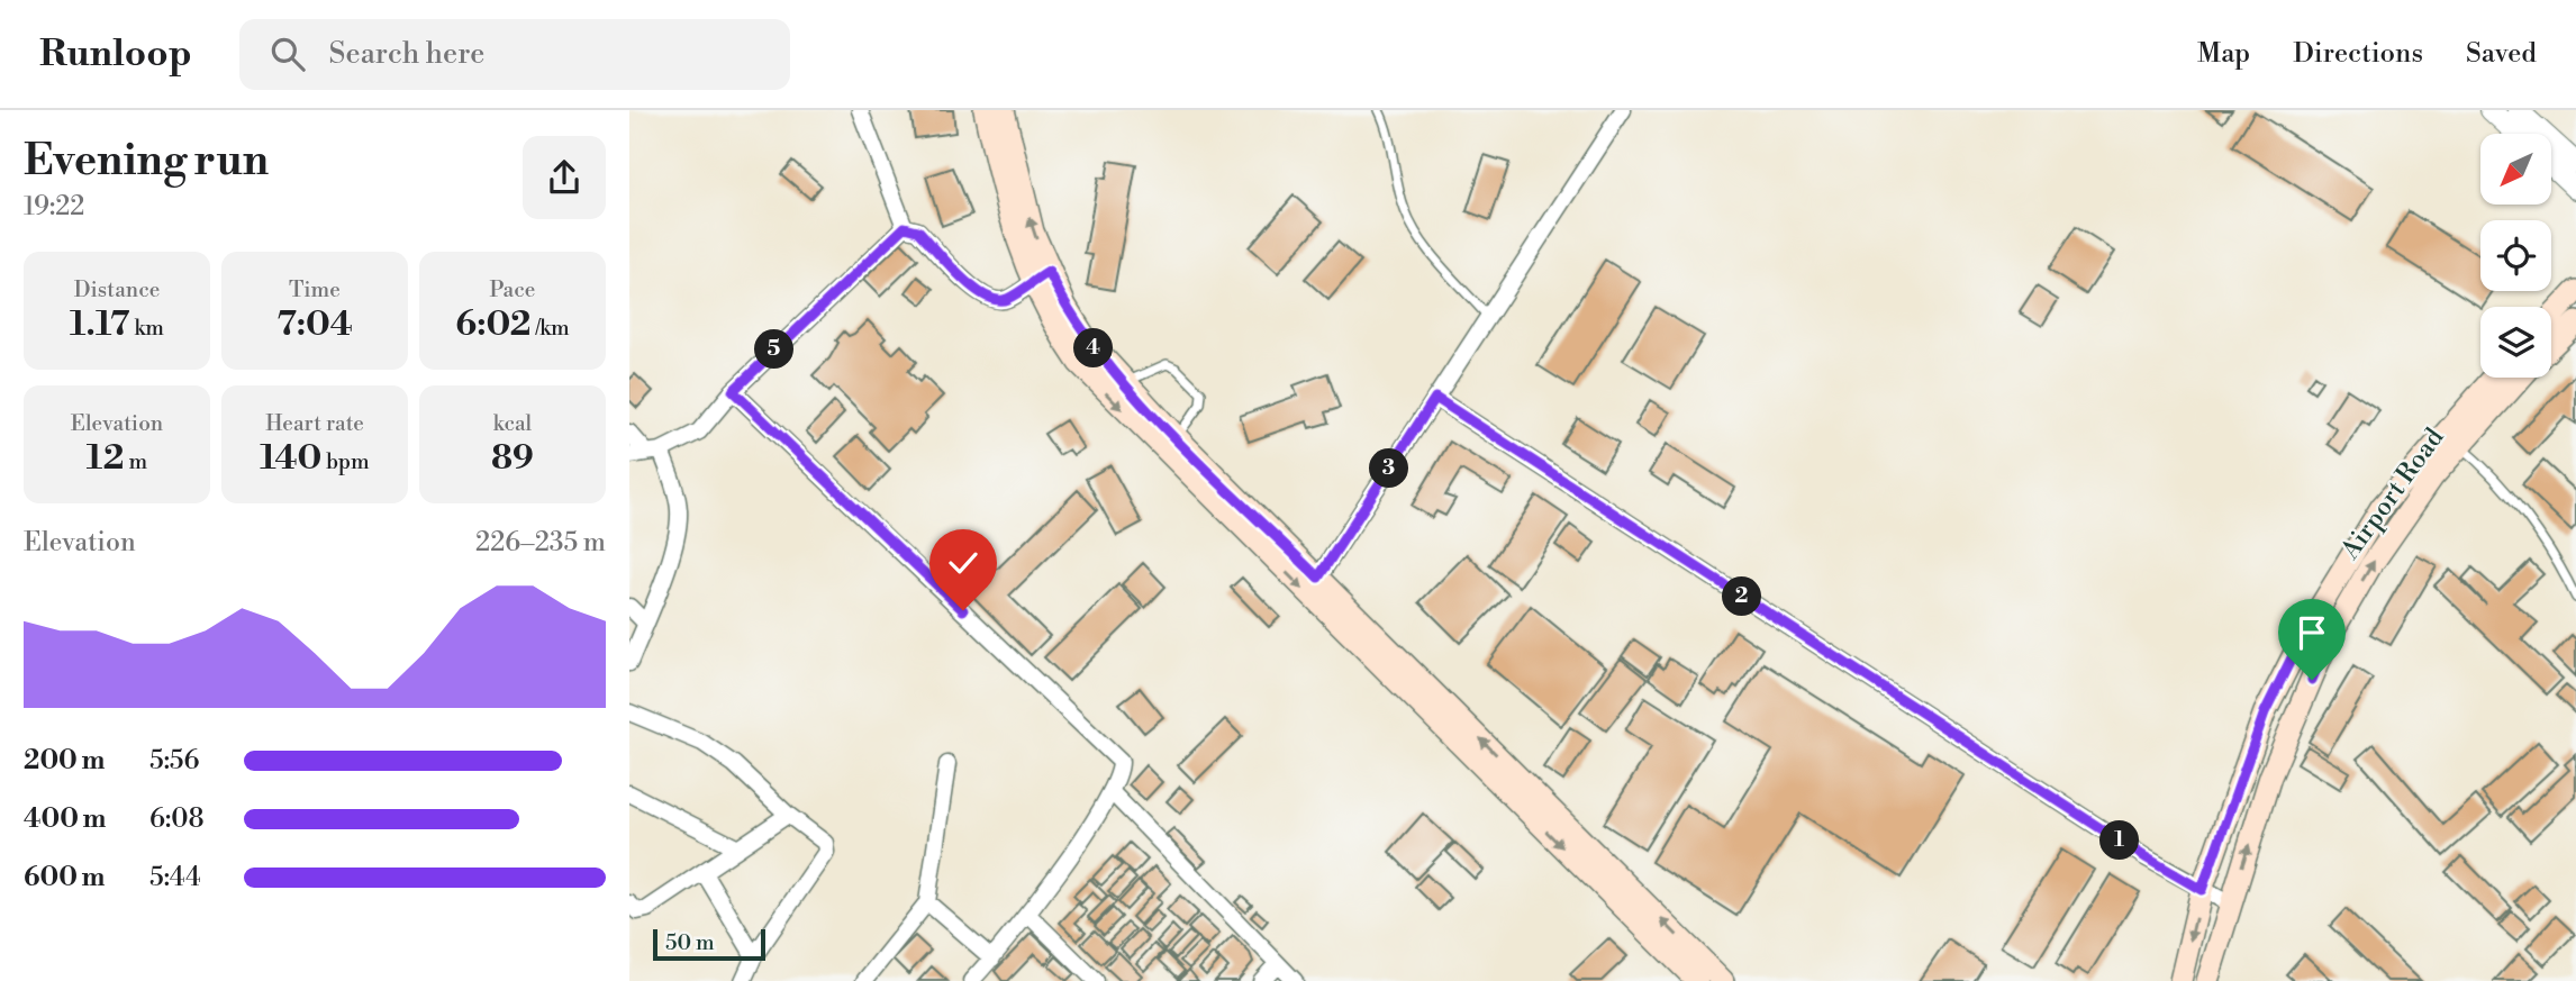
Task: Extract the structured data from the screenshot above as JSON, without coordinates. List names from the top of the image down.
{
  "streets": {
    "main road": ["Airport Road"]
  },
  "scale_bar": "50 m",
  "north": "bottom left",
  "page": {
    "header": "Runloop",
    "search": "Search here",
    "nav": ["Map", "Directions", "Saved"],
    "heading": ["Evening run", "19:22"],
    "stats": [
      ["Distance", "1.17 km"],
      ["Time", "7:04"],
      ["Pace", "6:02 /km"],
      ["Elevation", "12 m"],
      ["Heart rate", "140 bpm"],
      ["kcal", "89"]
    ],
    "pins": [
      "4",
      "5",
      "3",
      "2",
      "1"
    ],
    "chart": ["Elevation", "226–235 m"],
    "list": [
      {
        "name": "200 m",
        "note": "5:56"
      },
      {
        "name": "400 m",
        "note": "6:08"
      },
      {
        "name": "600 m",
        "note": "5:44"
      }
    ],
    "scale": "50 m"
  }
}
